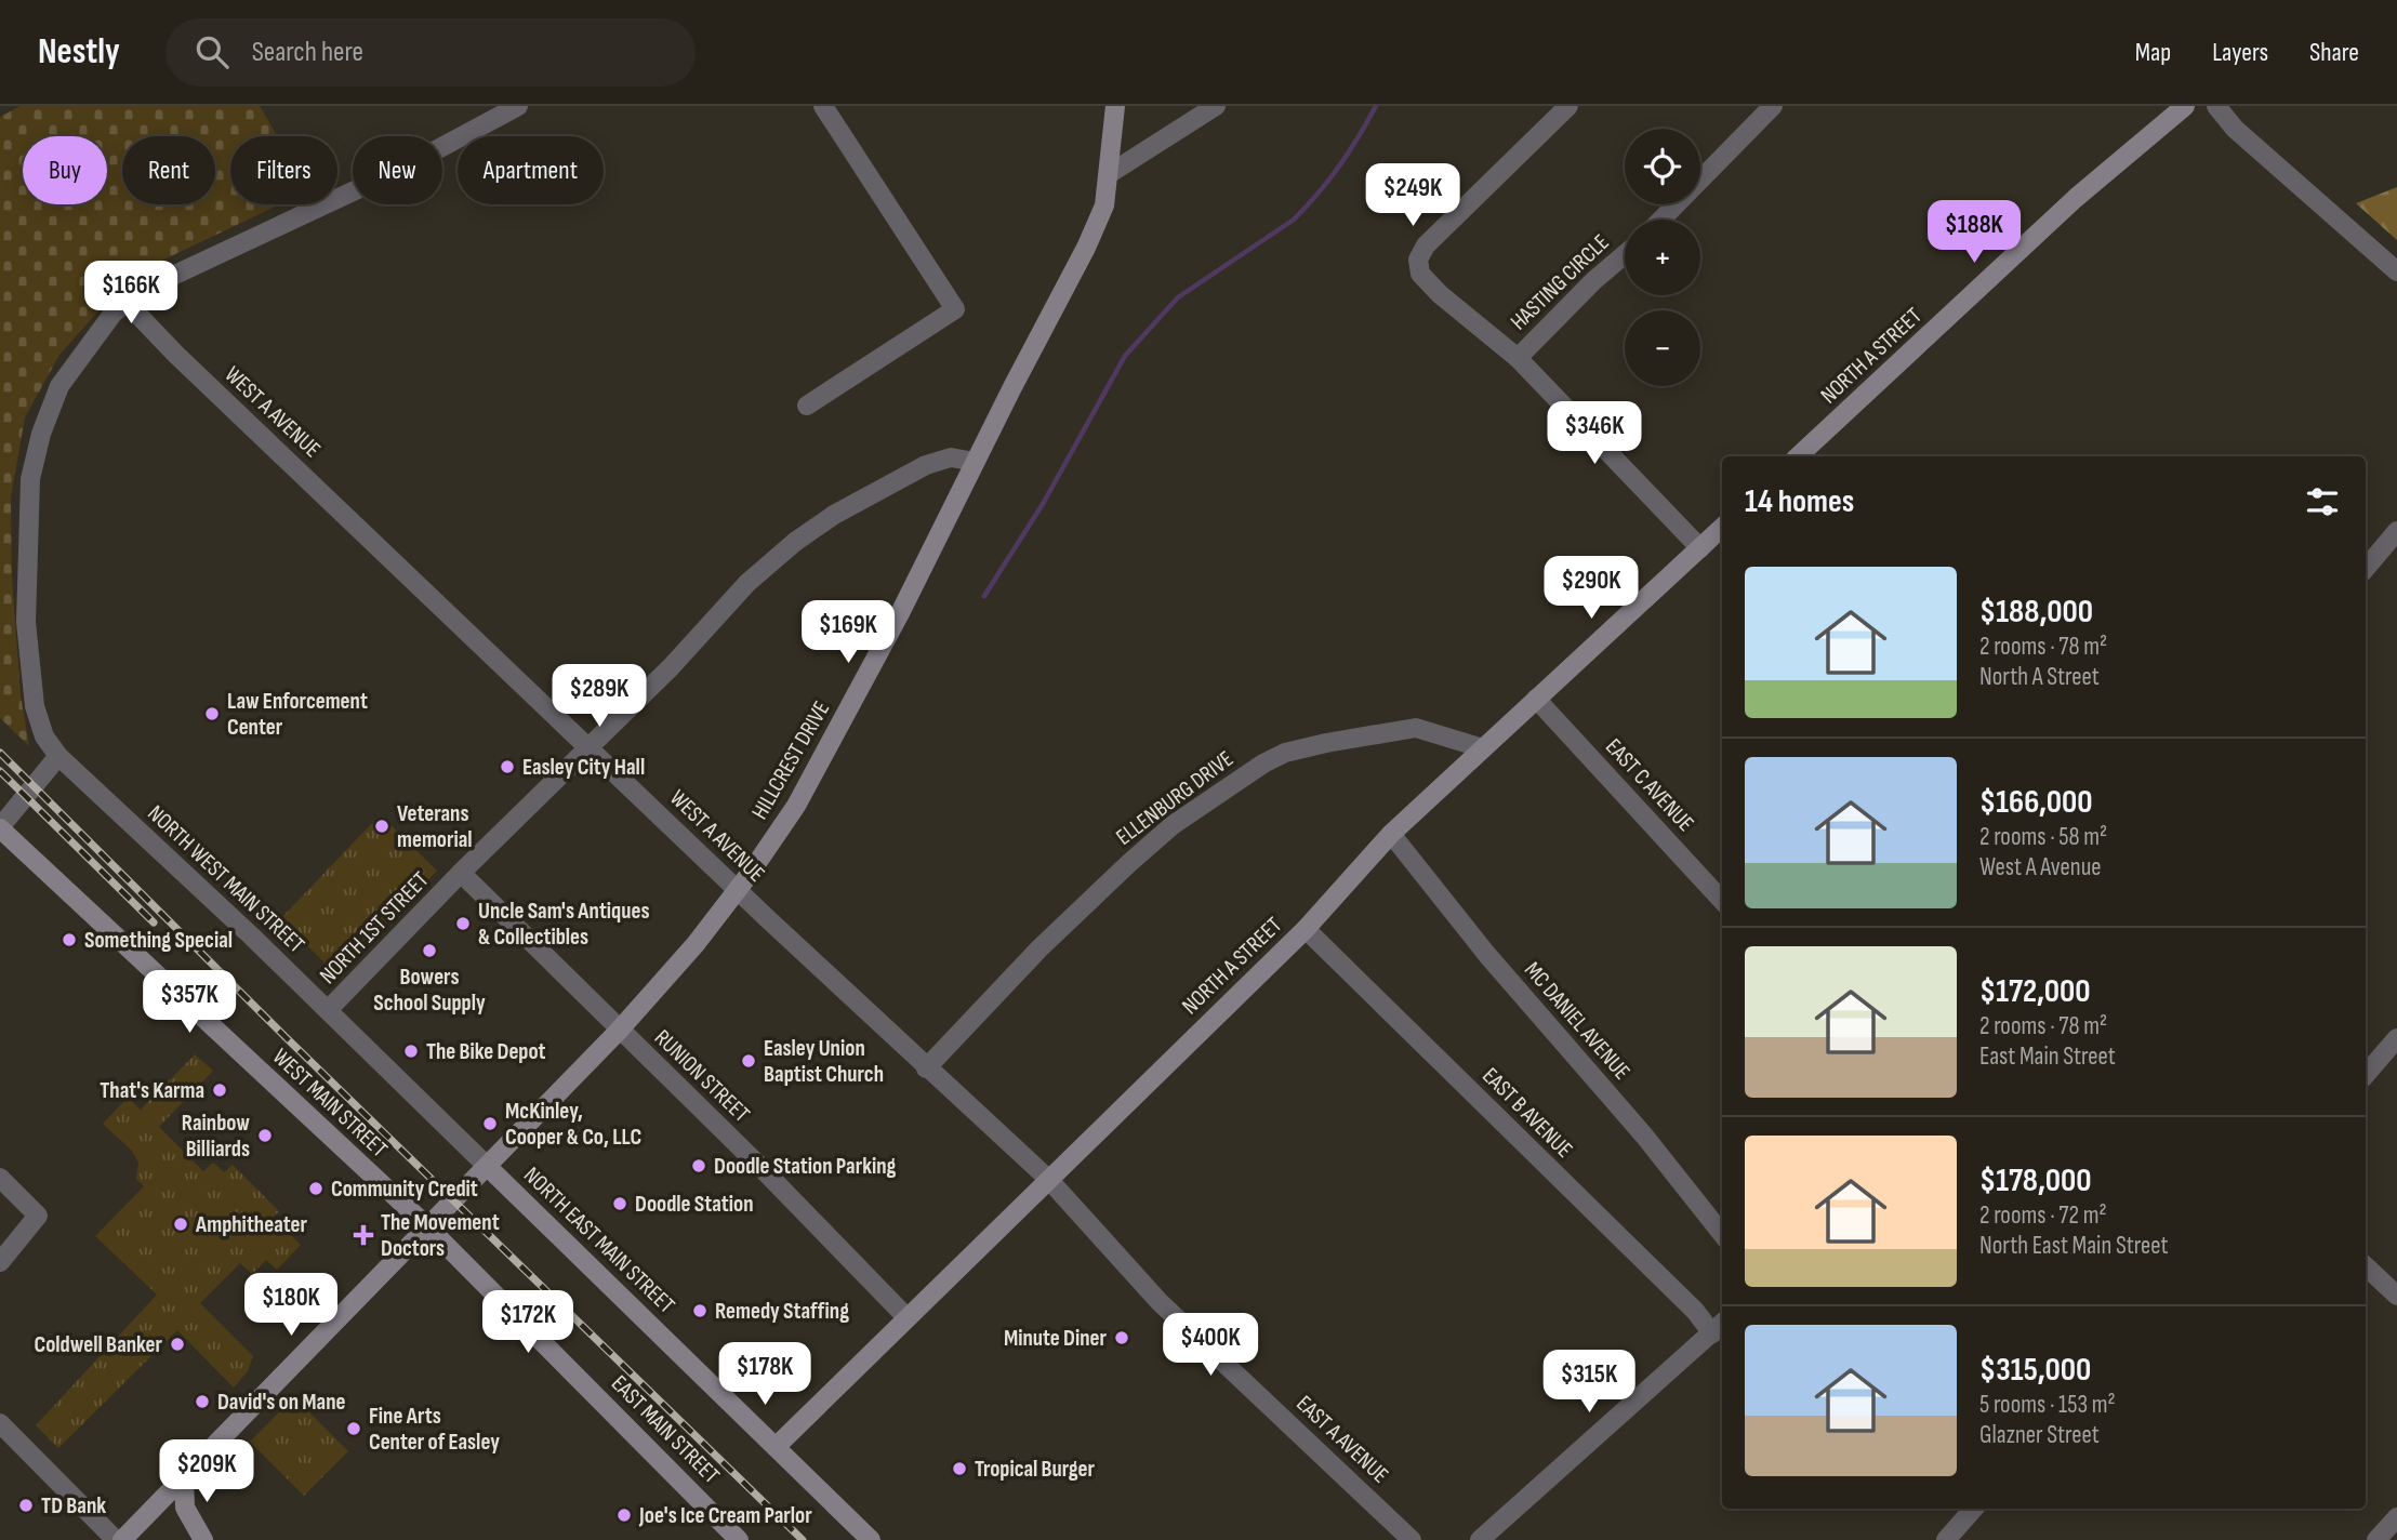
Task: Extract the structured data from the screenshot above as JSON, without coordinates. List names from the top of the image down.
{
  "streets": {
    "main road": [
      "NORTH A STREET",
      "HILLCREST DRIVE",
      "WEST MAIN STREET",
      "NORTH EAST MAIN STREET",
      "EAST MAIN STREET"
    ],
    "street": [
      "HASTING CIRCLE",
      "WEST A AVENUE",
      "EAST C AVENUE",
      "ELLENBURG DRIVE",
      "NORTH WEST MAIN STREET",
      "NORTH 1ST STREET",
      "MC DANIEL AVENUE",
      "RUNION STREET",
      "EAST B AVENUE",
      "EAST A AVENUE"
    ]
  },
  "crossings": [
    ["HASTING CIRCLE", "NORTH A STREET"],
    ["NORTH A STREET", "WEST A AVENUE"],
    ["NORTH A STREET", "EAST C AVENUE"],
    ["NORTH A STREET", "ELLENBURG DRIVE"],
    ["NORTH A STREET", "MC DANIEL AVENUE"],
    ["NORTH A STREET", "RUNION STREET"],
    ["NORTH A STREET", "EAST B AVENUE"],
    ["NORTH A STREET", "NORTH EAST MAIN STREET"],
    ["NORTH A STREET", "EAST A AVENUE"],
    ["WEST A AVENUE", "HILLCREST DRIVE"],
    ["WEST A AVENUE", "ELLENBURG DRIVE"],
    ["WEST A AVENUE", "NORTH WEST MAIN STREET"],
    ["WEST A AVENUE", "NORTH 1ST STREET"],
    ["WEST A AVENUE", "EAST A AVENUE"],
    ["HILLCREST DRIVE", "NORTH WEST MAIN STREET"],
    ["HILLCREST DRIVE", "NORTH 1ST STREET"],
    ["HILLCREST DRIVE", "RUNION STREET"],
    ["HILLCREST DRIVE", "WEST MAIN STREET"],
    ["HILLCREST DRIVE", "NORTH EAST MAIN STREET"],
    ["HILLCREST DRIVE", "EAST MAIN STREET"],
    ["NORTH WEST MAIN STREET", "NORTH 1ST STREET"],
    ["NORTH WEST MAIN STREET", "NORTH EAST MAIN STREET"],
    ["NORTH 1ST STREET", "RUNION STREET"],
    ["WEST MAIN STREET", "EAST MAIN STREET"]
  ],
  "places": {
    "other": [
      "Law Enforcement Center",
      "Easley City Hall",
      "Veterans memorial",
      "Uncle Sam's Antiques & Collectibles",
      "Something Special",
      "Bowers School Supply",
      "The Bike Depot",
      "Easley Union Baptist Church",
      "That's Karma",
      "McKinley, Cooper & Co, LLC",
      "Rainbow Billiards",
      "Doodle Station Parking",
      "Community Credit",
      "Doodle Station",
      "Amphitheater",
      "Remedy Staffing",
      "Minute Diner",
      "Coldwell Banker",
      "David's on Mane",
      "Fine Arts Center of Easley",
      "Tropical Burger",
      "TD Bank",
      "Joe's Ice Cream Parlor"
    ],
    "health": ["The Movement Doctors"]
  },
  "page": {
    "header": "Nestly",
    "search": "Search here",
    "nav": ["Map", "Layers", "Share"],
    "map_buttons": ["+", "−"],
    "chip": [
      "Buy",
      "Rent",
      "Filters",
      "New",
      "Apartment"
    ],
    "price": [
      "$249K",
      "$188K",
      "$166K",
      "$346K",
      "$290K",
      "$169K",
      "$289K",
      "$357K",
      "$180K",
      "$172K",
      "$400K",
      "$178K",
      "$315K",
      "$209K"
    ],
    "heading": "14 homes",
    "list": [
      {
        "name": "$188,000",
        "note": "2 rooms · 78 m² · North A Street"
      },
      {
        "name": "$166,000",
        "note": "2 rooms · 58 m² · West A Avenue"
      },
      {
        "name": "$172,000",
        "note": "2 rooms · 78 m² · East Main Street"
      },
      {
        "name": "$178,000",
        "note": "2 rooms · 72 m² · North East Main Street"
      },
      {
        "name": "$315,000",
        "note": "5 rooms · 153 m² · Glazner Street"
      }
    ]
  }
}
